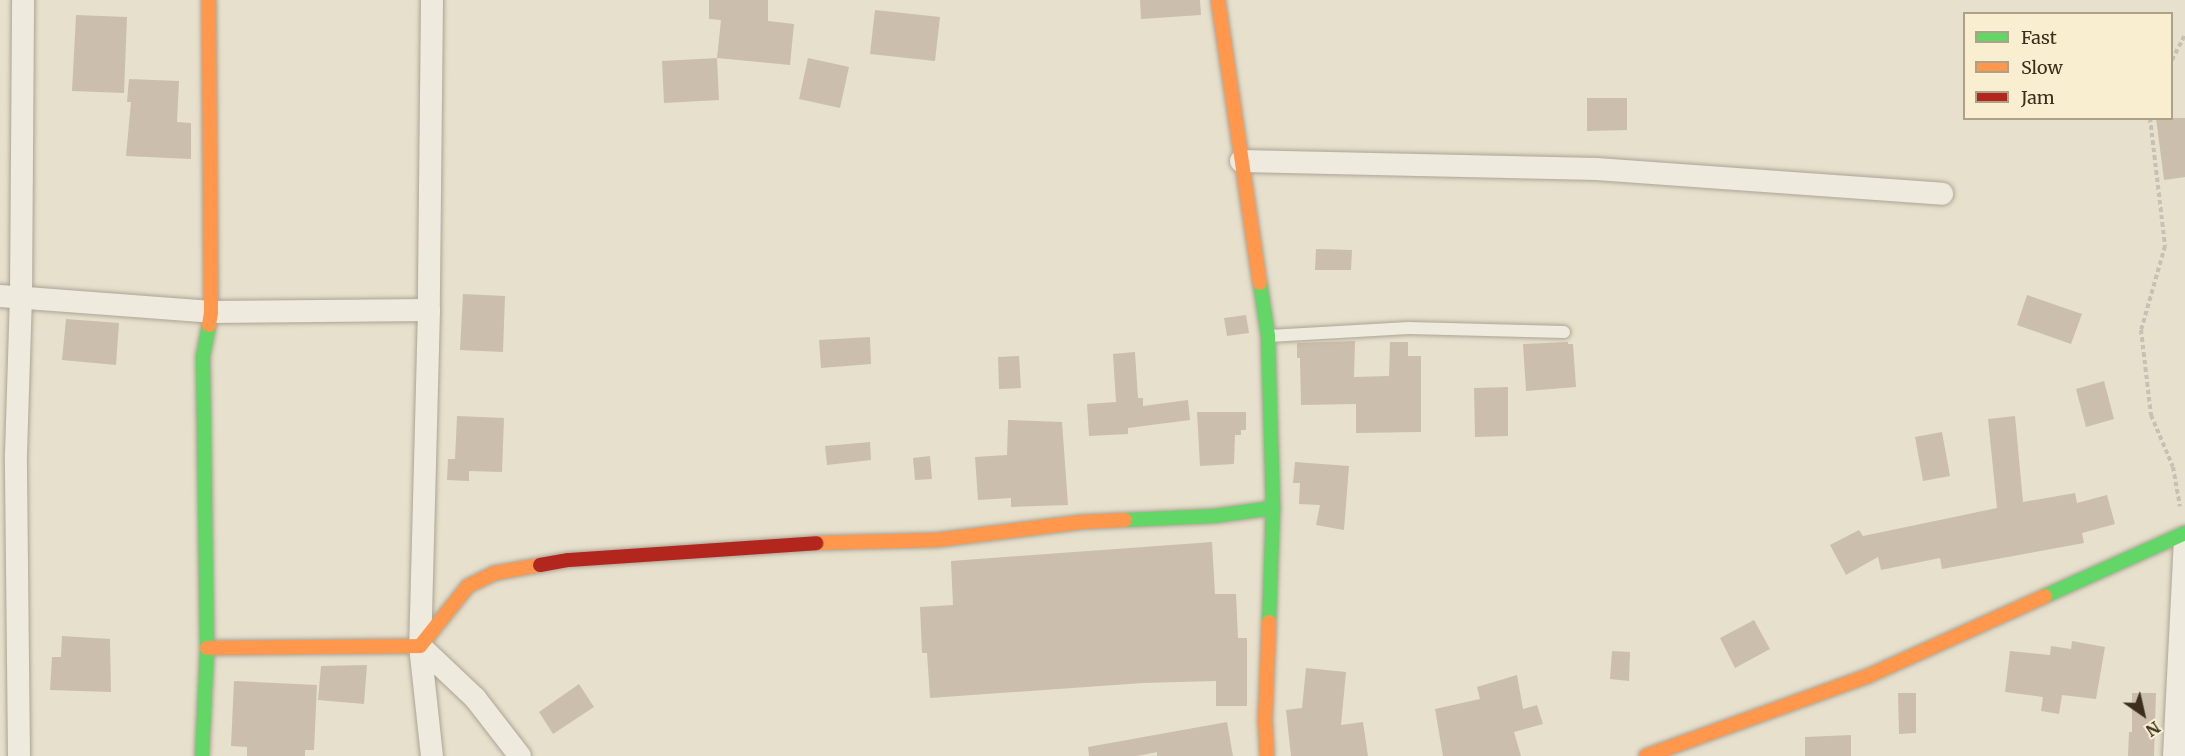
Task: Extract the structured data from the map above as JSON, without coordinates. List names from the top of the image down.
{
  "legend": ["Fast", "Slow", "Jam"],
  "north": "bottom right"
}
